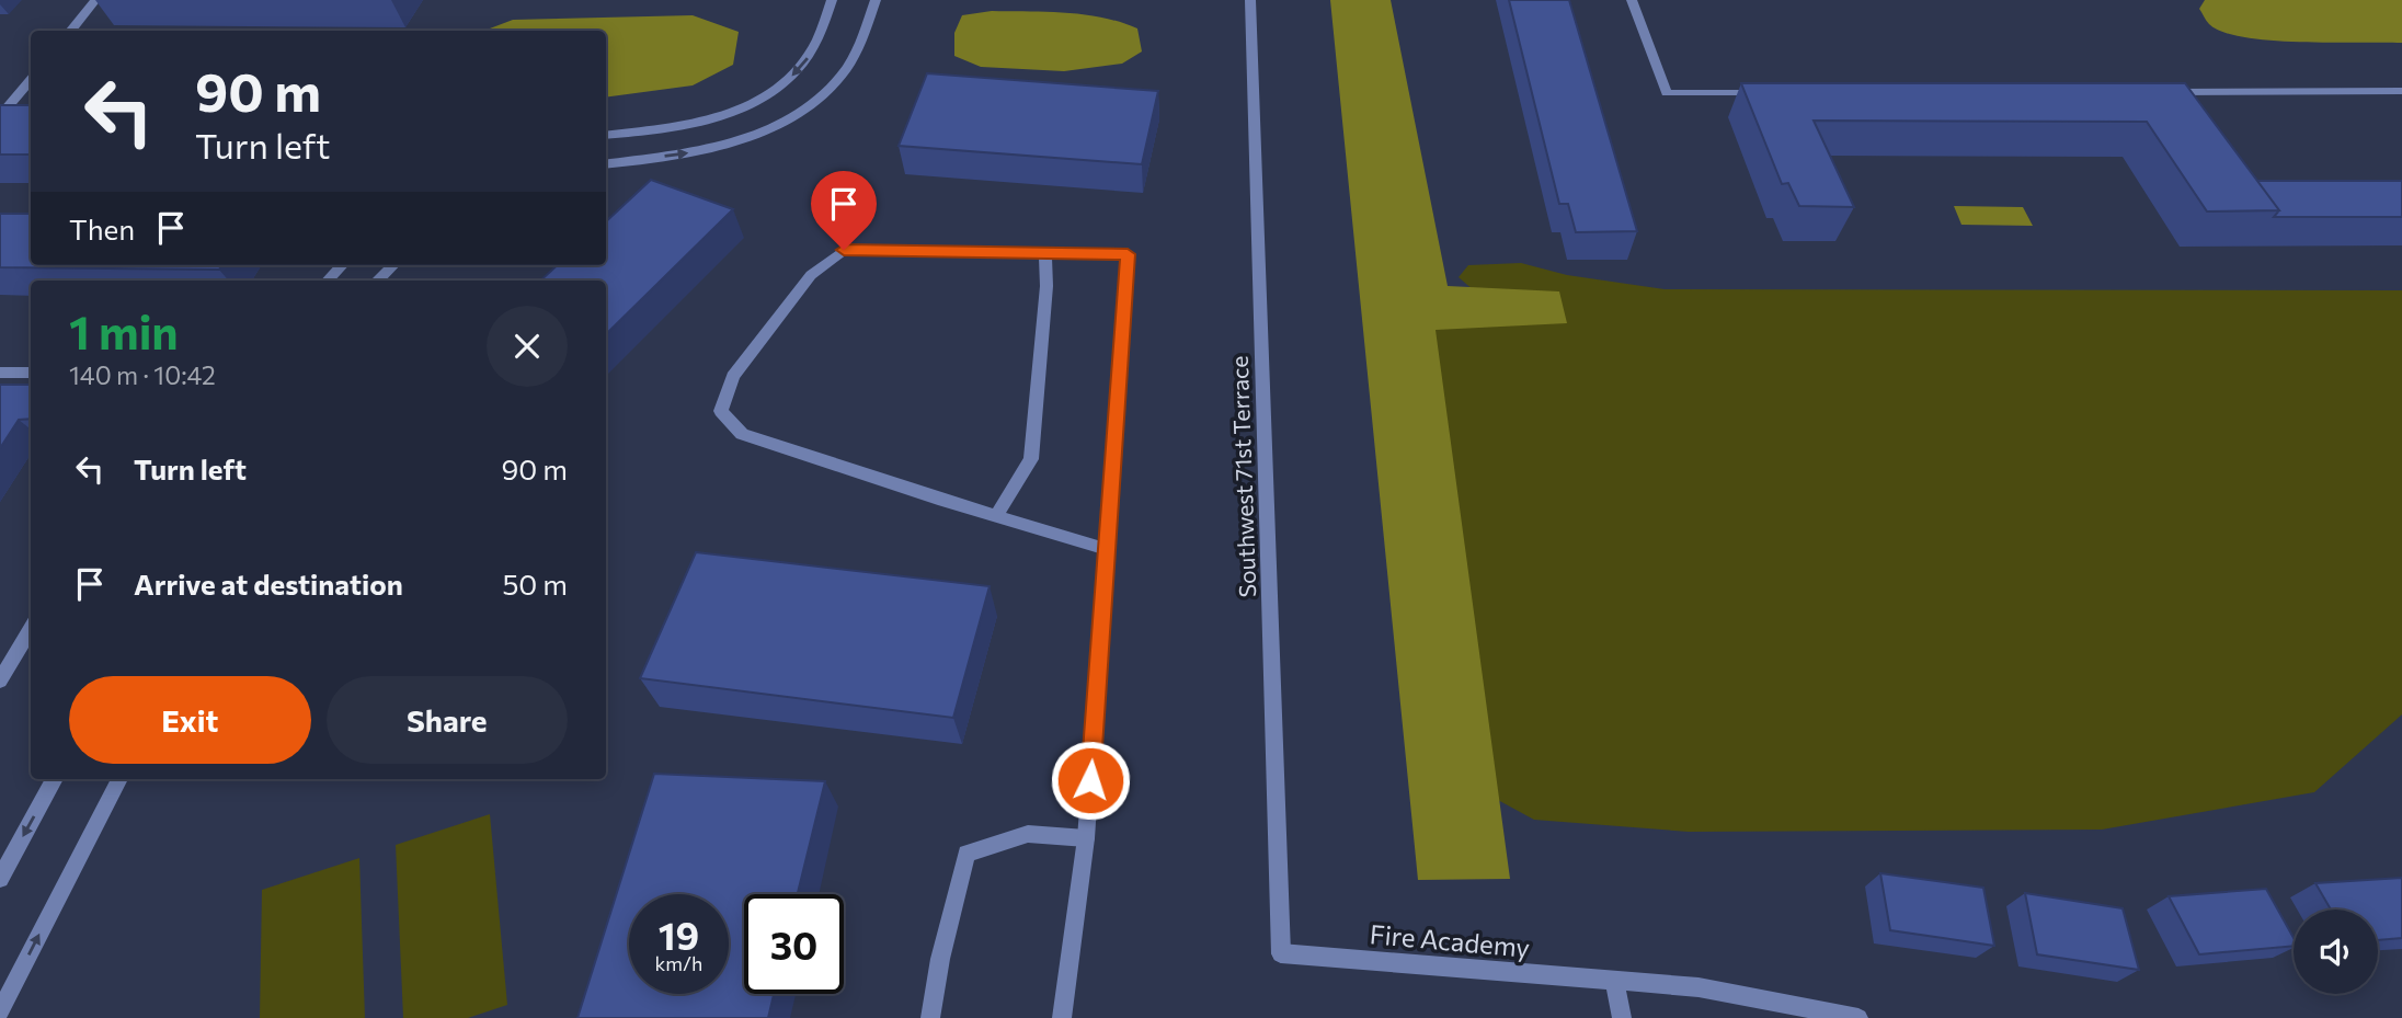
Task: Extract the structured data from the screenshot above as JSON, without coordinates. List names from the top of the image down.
{
  "streets": {
    "street": ["Southwest 71st Terrace", "Fire Academy"]
  },
  "crossings": [
    ["Southwest 71st Terrace", "Fire Academy"]
  ],
  "page": {
    "turn": ["90 m", "Turn left"],
    "then": "Then",
    "heading": ["1 min", "140 m · 10:42"],
    "list": [
      {
        "name": "Turn left",
        "value": "90 m"
      },
      {
        "name": "Arrive at destination",
        "value": "50 m"
      }
    ],
    "buttons": ["Exit", "Share"],
    "speed": "19 km/h",
    "limit": "30"
  }
}
